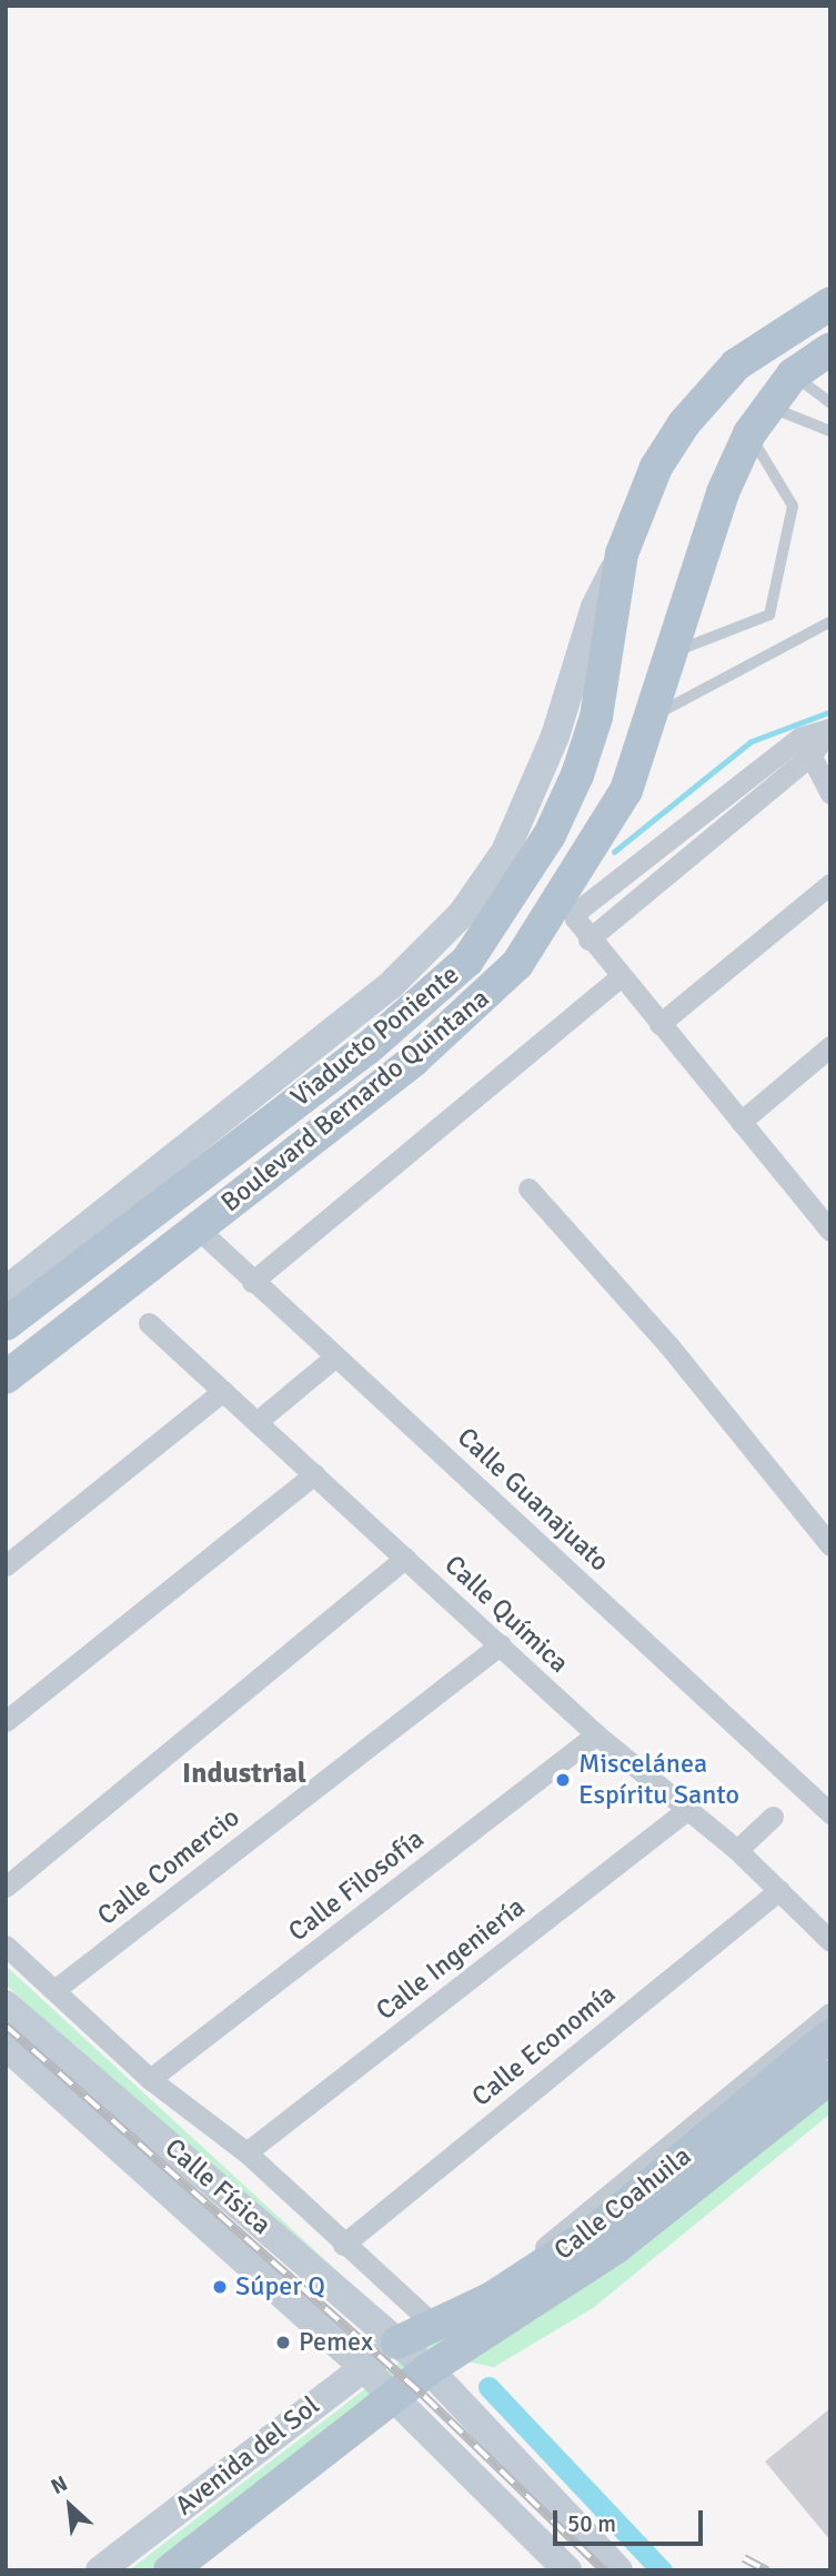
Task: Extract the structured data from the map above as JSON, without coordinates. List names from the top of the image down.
{
  "streets": {
    "main road": [
      "Viaducto Poniente",
      "Boulevard Bernardo Quintana",
      "Calle Coahuila",
      "Avenida del Sol"
    ],
    "street": [
      "Calle Guanajuato",
      "Calle Química",
      "Calle Comercio",
      "Calle Filosofía",
      "Calle Ingeniería",
      "Calle Economía",
      "Calle Física"
    ]
  },
  "crossings": [
    ["Boulevard Bernardo Quintana", "Calle Guanajuato"],
    ["Calle Química", "Calle Comercio"],
    ["Calle Química", "Calle Filosofía"],
    ["Calle Química", "Calle Ingeniería"],
    ["Calle Química", "Calle Economía"],
    ["Calle Comercio", "Calle Física"],
    ["Calle Filosofía", "Calle Física"],
    ["Calle Ingeniería", "Calle Física"],
    ["Calle Economía", "Calle Física"],
    ["Calle Física", "Calle Coahuila"],
    ["Calle Física", "Avenida del Sol"],
    ["Calle Coahuila", "Avenida del Sol"]
  ],
  "districts": ["Industrial"],
  "places": ["Miscelánea Espíritu Santo", "Súper Q", "Pemex"],
  "scale_bar": "50 m",
  "north": "top left"
}
